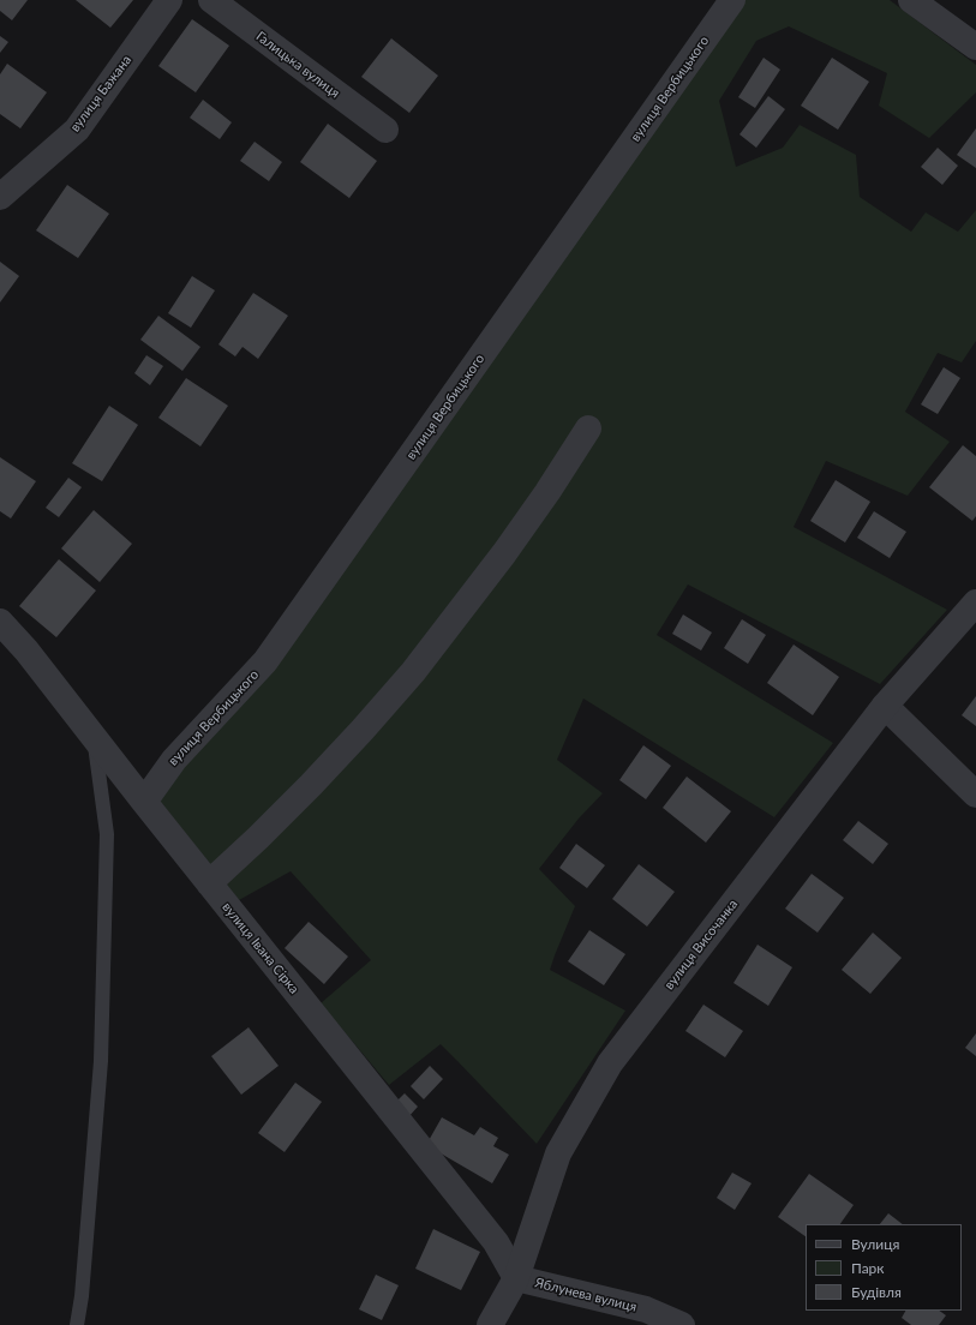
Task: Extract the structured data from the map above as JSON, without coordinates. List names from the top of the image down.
{
  "streets": {
    "street": [
      "Галицька вулиця",
      "вулиця Вербицького",
      "вулиця Бажана",
      "вулиця Височанка",
      "вулиця Івана Сірка",
      "Яблунева вулиця"
    ]
  },
  "crossings": [
    ["вулиця Вербицького", "вулиця Івана Сірка"],
    ["вулиця Височанка", "вулиця Івана Сірка"],
    ["вулиця Височанка", "Яблунева вулиця"],
    ["вулиця Івана Сірка", "Яблунева вулиця"]
  ],
  "legend": ["Вулиця", "Парк", "Будівля"]
}
